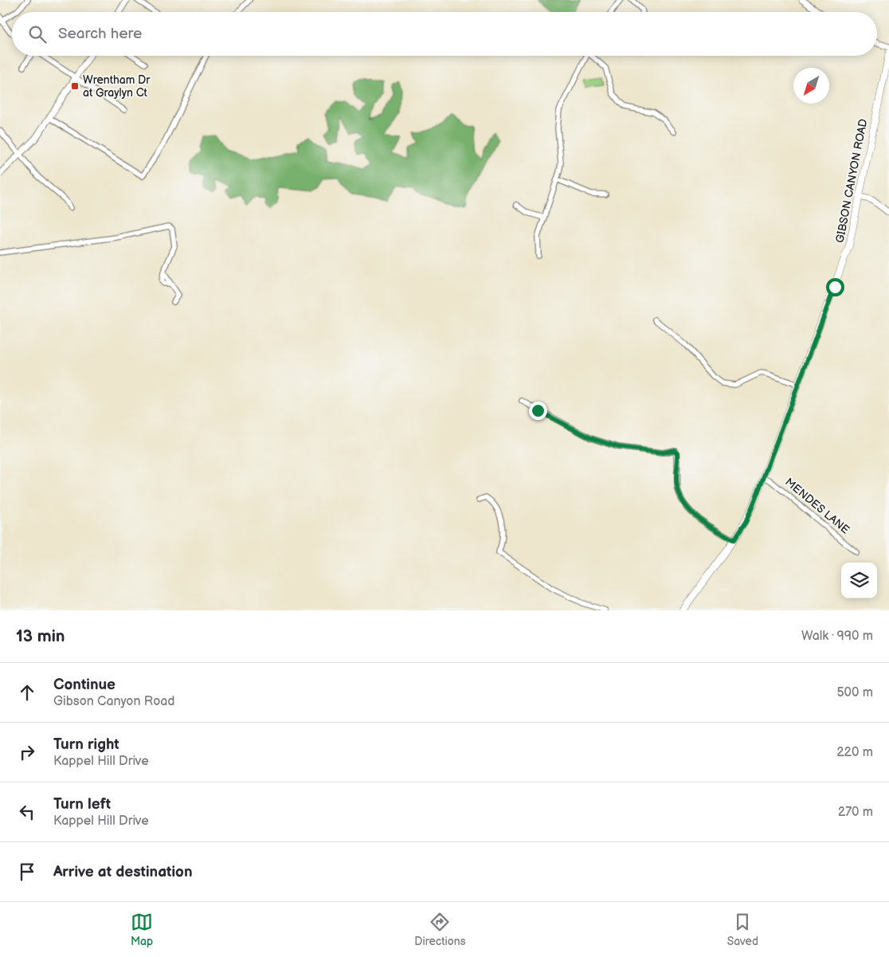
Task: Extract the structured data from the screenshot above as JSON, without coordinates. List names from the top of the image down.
{
  "streets": {
    "main road": ["GIBSON CANYON ROAD"],
    "street": ["MENDES LANE"]
  },
  "crossings": [
    ["GIBSON CANYON ROAD", "MENDES LANE"]
  ],
  "places": {
    "transit": ["Wrentham Dr at Graylyn Ct"]
  },
  "north": "bottom left",
  "page": {
    "search": "Search here",
    "heading": ["13 min", "Walk · 990 m"],
    "list": [
      ["Continue", "Gibson Canyon Road", "500 m"],
      ["Turn right", "Kappel Hill Drive", "220 m"],
      ["Turn left", "Kappel Hill Drive", "270 m"],
      "Arrive at destination"
    ],
    "nav": ["Map", "Directions", "Saved"]
  }
}
